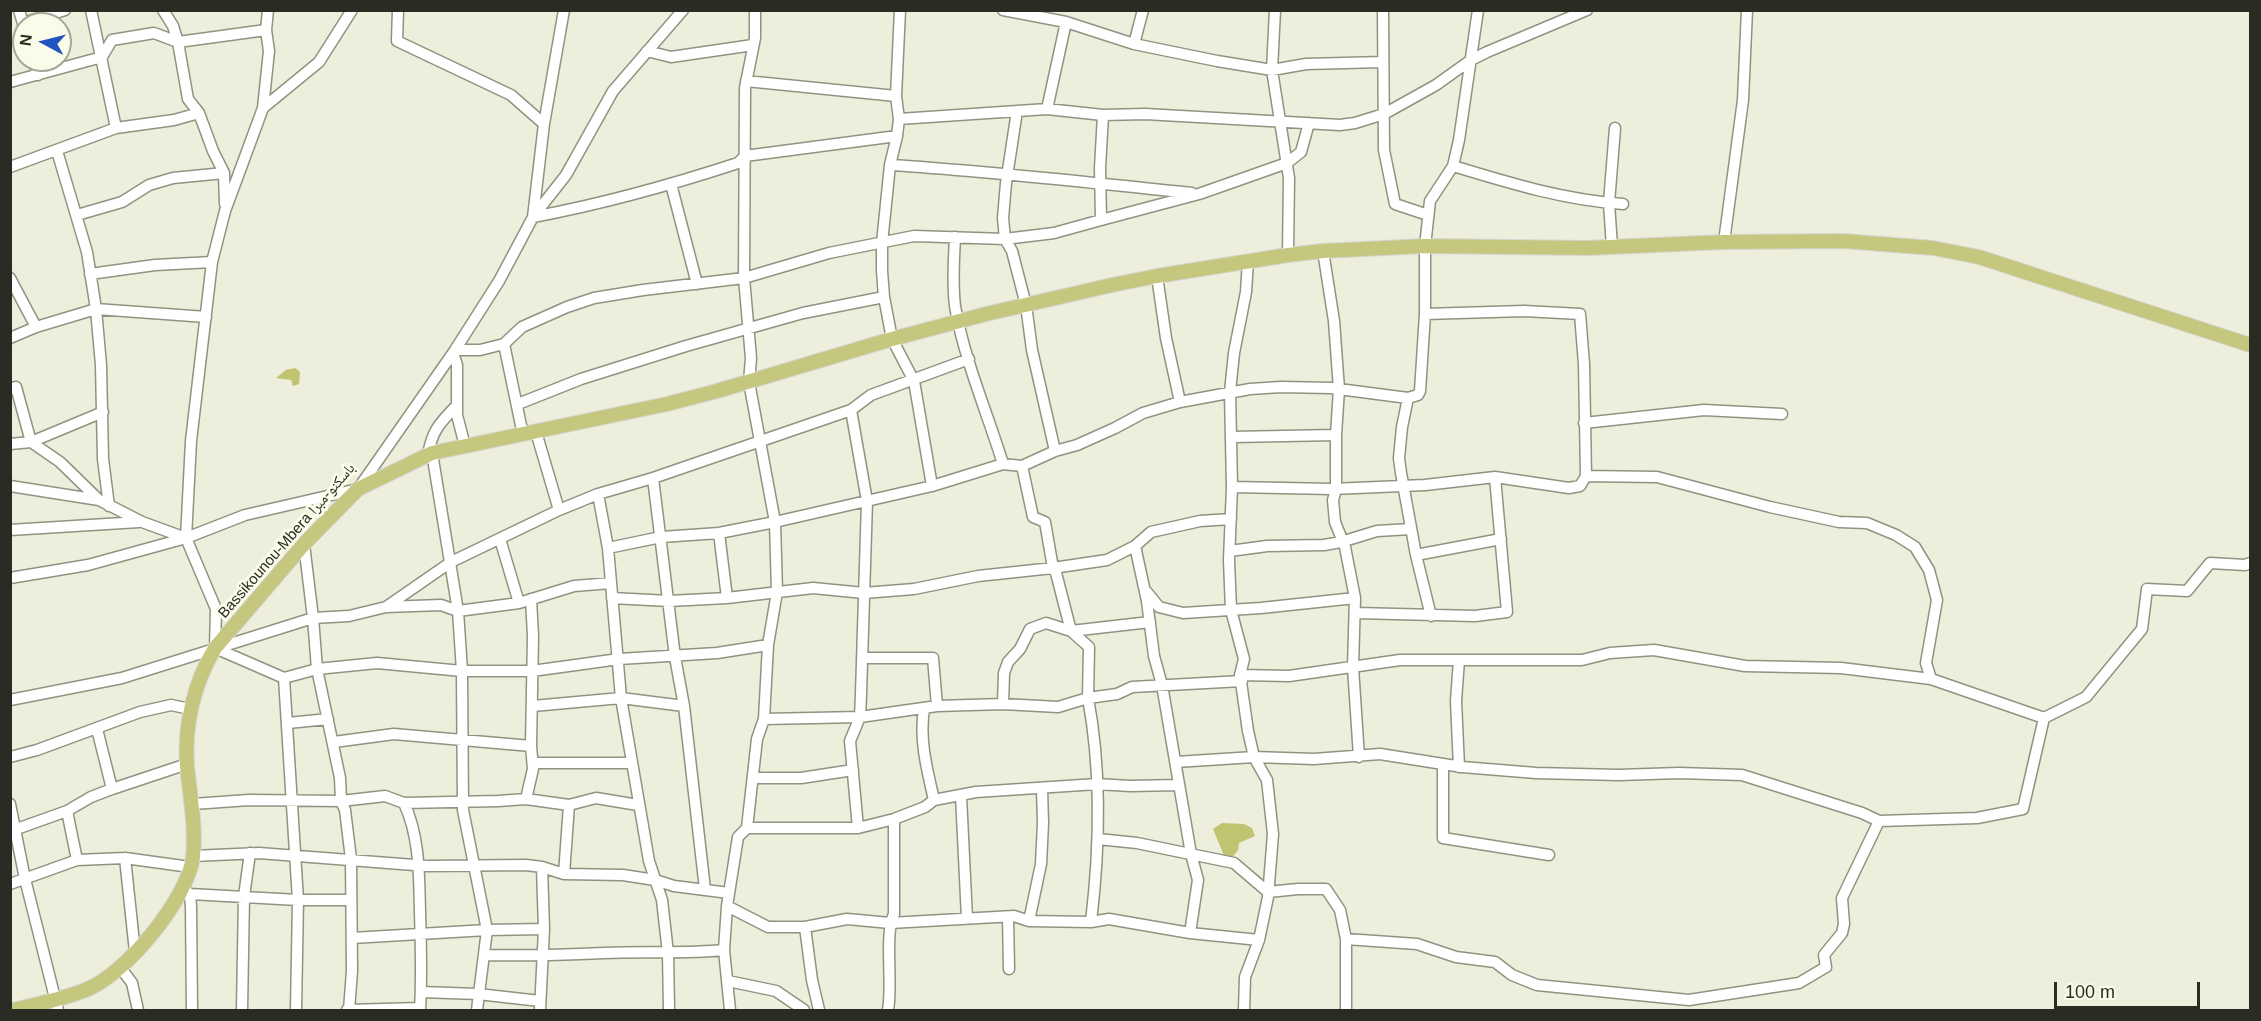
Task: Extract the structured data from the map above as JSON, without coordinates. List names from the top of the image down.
{
  "streets": {
    "main road": ["Bassikounou-Mbera باسكنو-مبرا"]
  },
  "scale_bar": "100 m",
  "north": "left"
}
